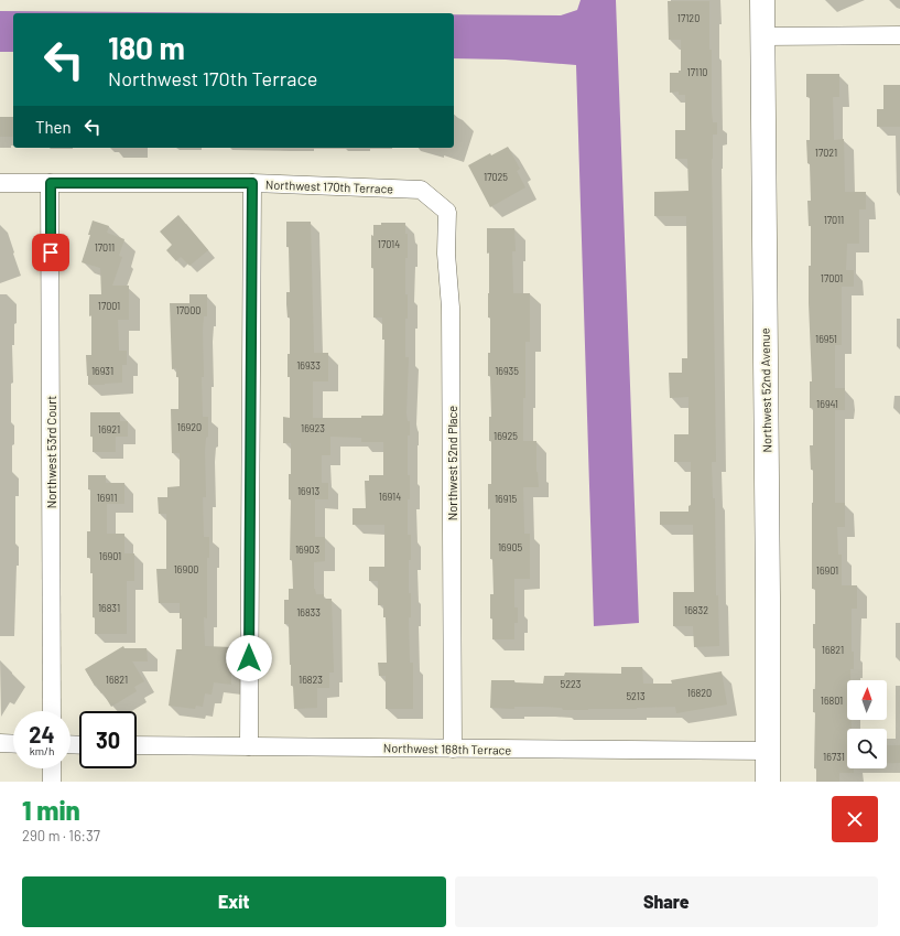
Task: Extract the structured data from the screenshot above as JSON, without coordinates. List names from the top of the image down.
{
  "streets": {
    "street": [
      "Northwest 170th Terrace",
      "Northwest 52nd Avenue",
      "Northwest 53rd Court",
      "Northwest 52nd Place",
      "Northwest 168th Terrace"
    ]
  },
  "crossings": [
    ["Northwest 170th Terrace", "Northwest 53rd Court"],
    ["Northwest 170th Terrace", "Northwest 52nd Place"],
    ["Northwest 52nd Avenue", "Northwest 168th Terrace"],
    ["Northwest 52nd Place", "Northwest 168th Terrace"]
  ],
  "house_numbers": [
    "17120",
    "17110",
    "17021",
    "17025",
    "17011",
    "17014",
    "17011",
    "17001",
    "17001",
    "17000",
    "16951",
    "16933",
    "16931",
    "16935",
    "16941",
    "16920",
    "16923",
    "16921",
    "16925",
    "16913",
    "16914",
    "16911",
    "16915",
    "16905",
    "16903",
    "16901",
    "16900",
    "16901",
    "16831",
    "16832",
    "16833",
    "16821",
    "16821",
    "16823",
    "5223",
    "16820",
    "5213",
    "16801",
    "16731"
  ],
  "north": "top",
  "page": {
    "turn": ["180 m", "Northwest 170th Terrace"],
    "then": "Then",
    "speed": "24 km/h",
    "limit": "30",
    "heading": ["1 min", "290 m · 16:37"],
    "buttons": ["Exit", "Share"]
  }
}
